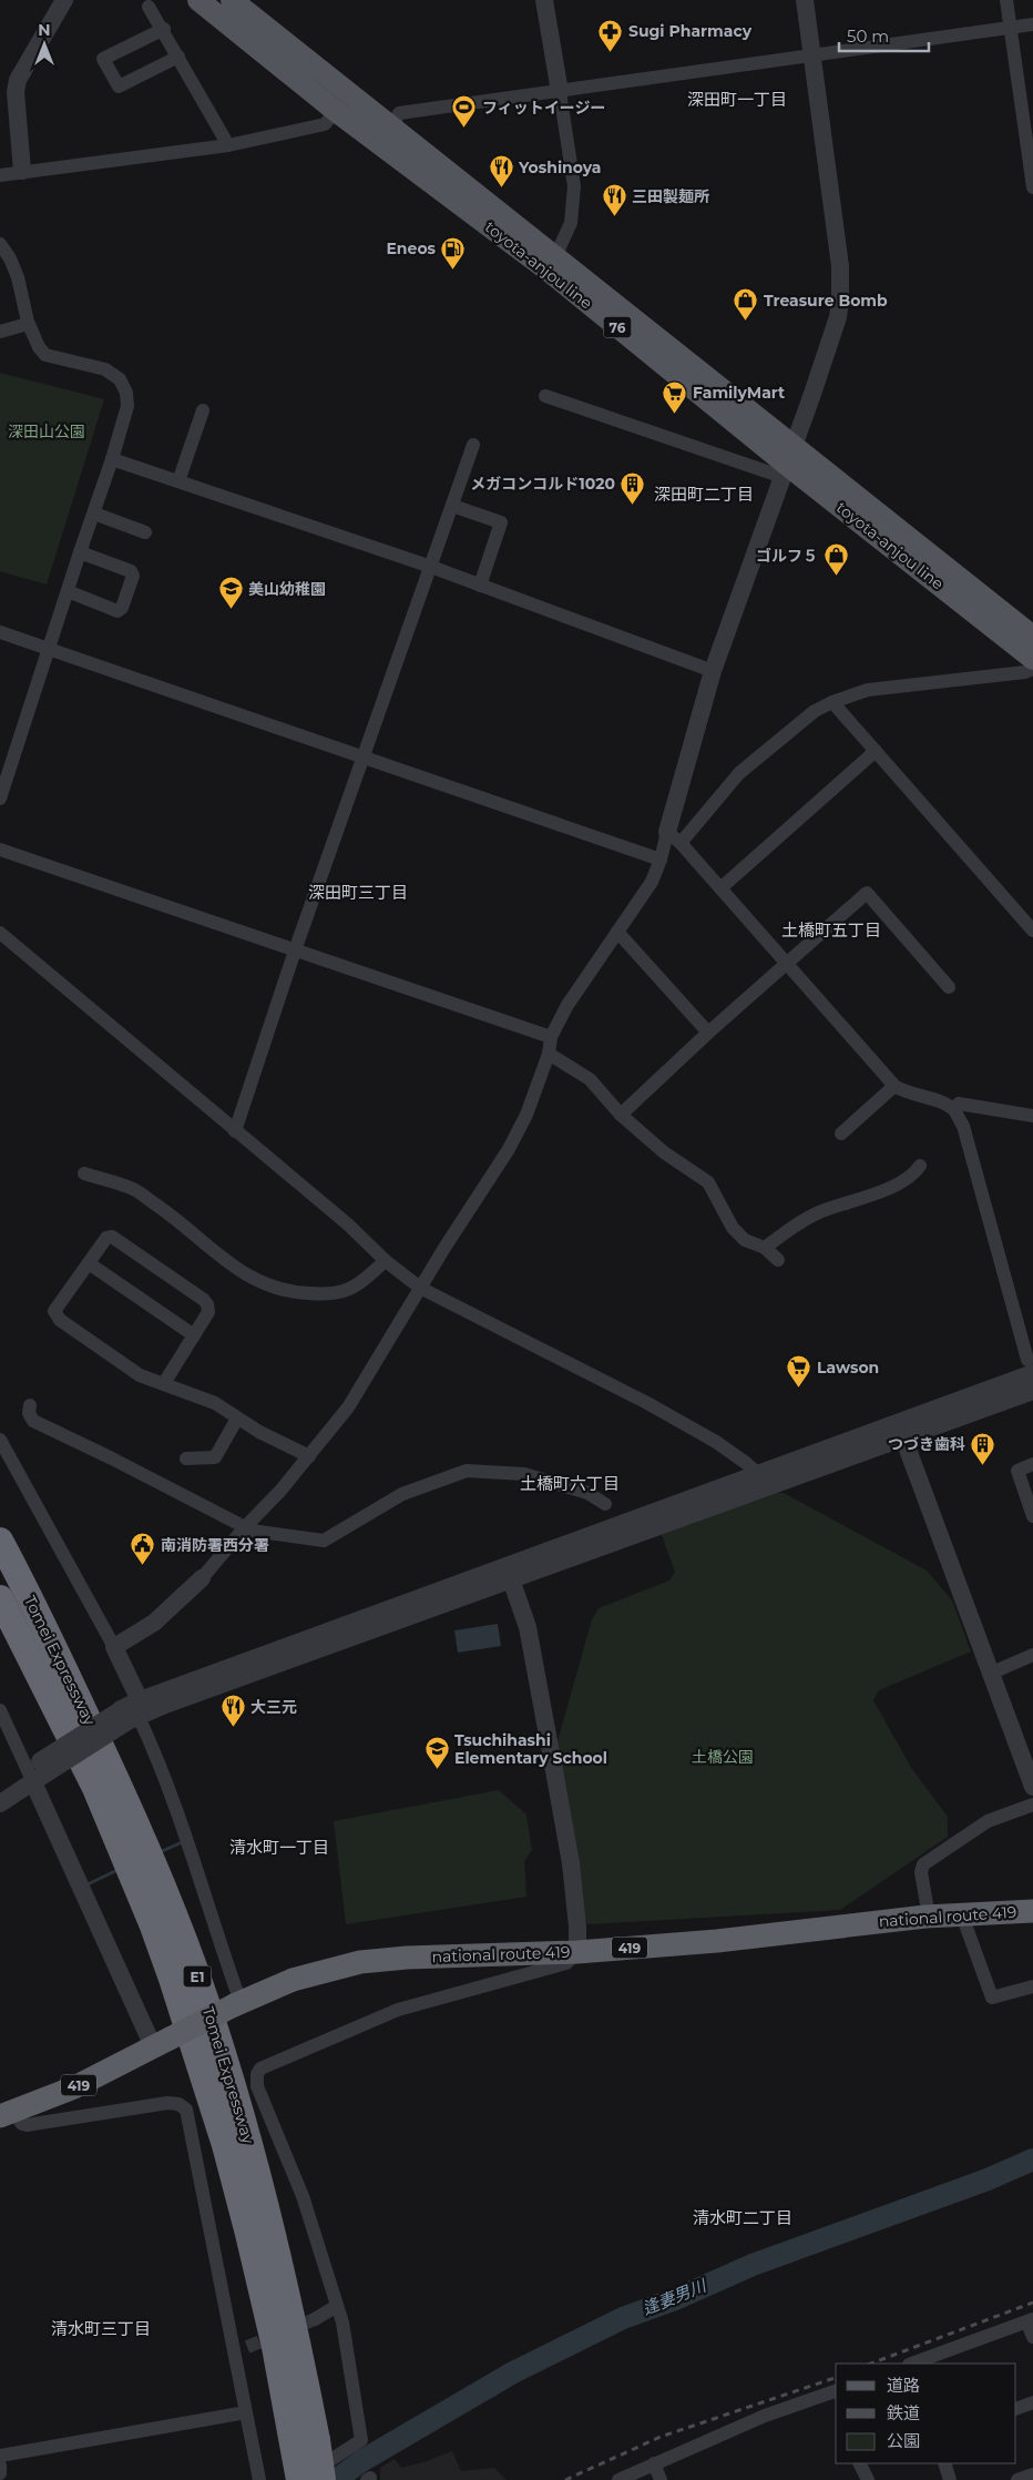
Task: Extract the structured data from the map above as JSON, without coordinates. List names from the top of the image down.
{
  "streets": {
    "highway": [
      "Tomei Expressway",
      "national route 419",
      "419",
      "E1"
    ],
    "main road": ["toyota-anjou line", "76"]
  },
  "districts": [
    "深田町一丁目",
    "深田町二丁目",
    "深田町三丁目",
    "土橋町五丁目",
    "土橋町六丁目",
    "清水町一丁目",
    "清水町二丁目",
    "清水町三丁目"
  ],
  "water": ["逢妻男川"],
  "parks": ["深田山公園", "土橋公園"],
  "places": {
    "pharmacy": ["Sugi Pharmacy"],
    "sports": ["フィットイージー"],
    "restaurant": ["Yoshinoya", "三田製麺所", "大三元"],
    "fuel station": ["Eneos"],
    "shop": ["Treasure Bomb", "ゴルフ５"],
    "supermarket": ["FamilyMart", "Lawson"],
    "building": ["メガコンコルド1020", "つづき歯科"],
    "school or university": ["美山幼稚園", "Tsuchihashi Elementary School"],
    "public building": ["南消防署西分署"]
  },
  "legend": ["道路", "鉄道", "公園"],
  "scale_bar": "50 m",
  "north": "top"
}
